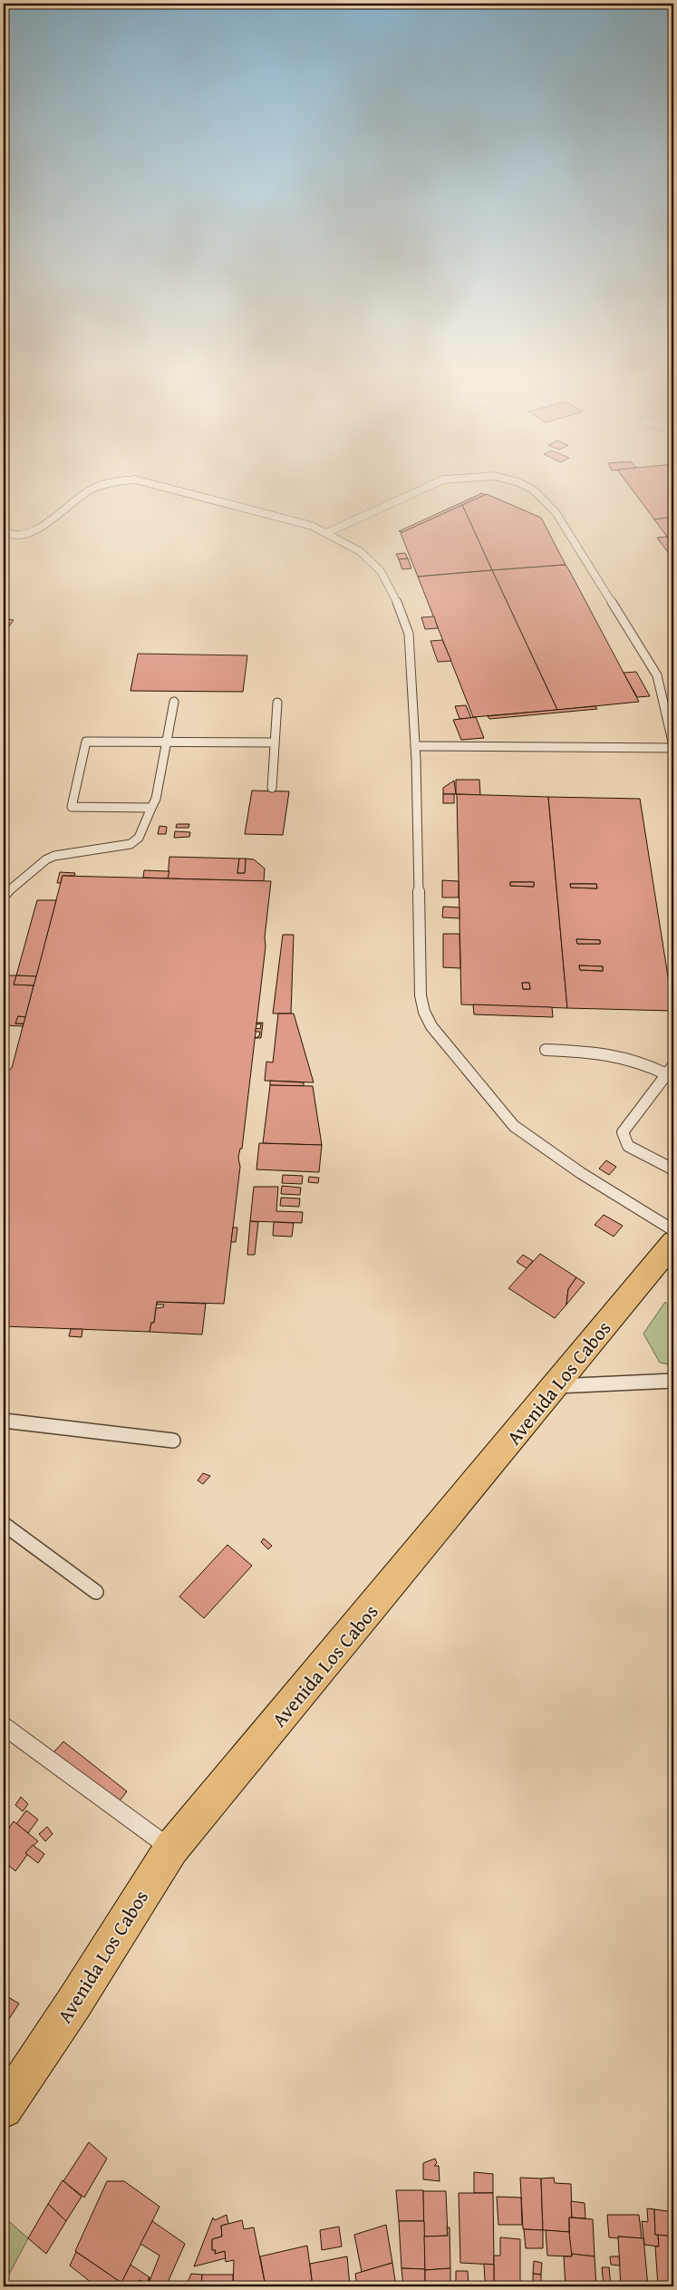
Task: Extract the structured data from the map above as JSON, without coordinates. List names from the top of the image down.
{
  "streets": {
    "main road": ["Avenida Los Cabos"]
  }
}
